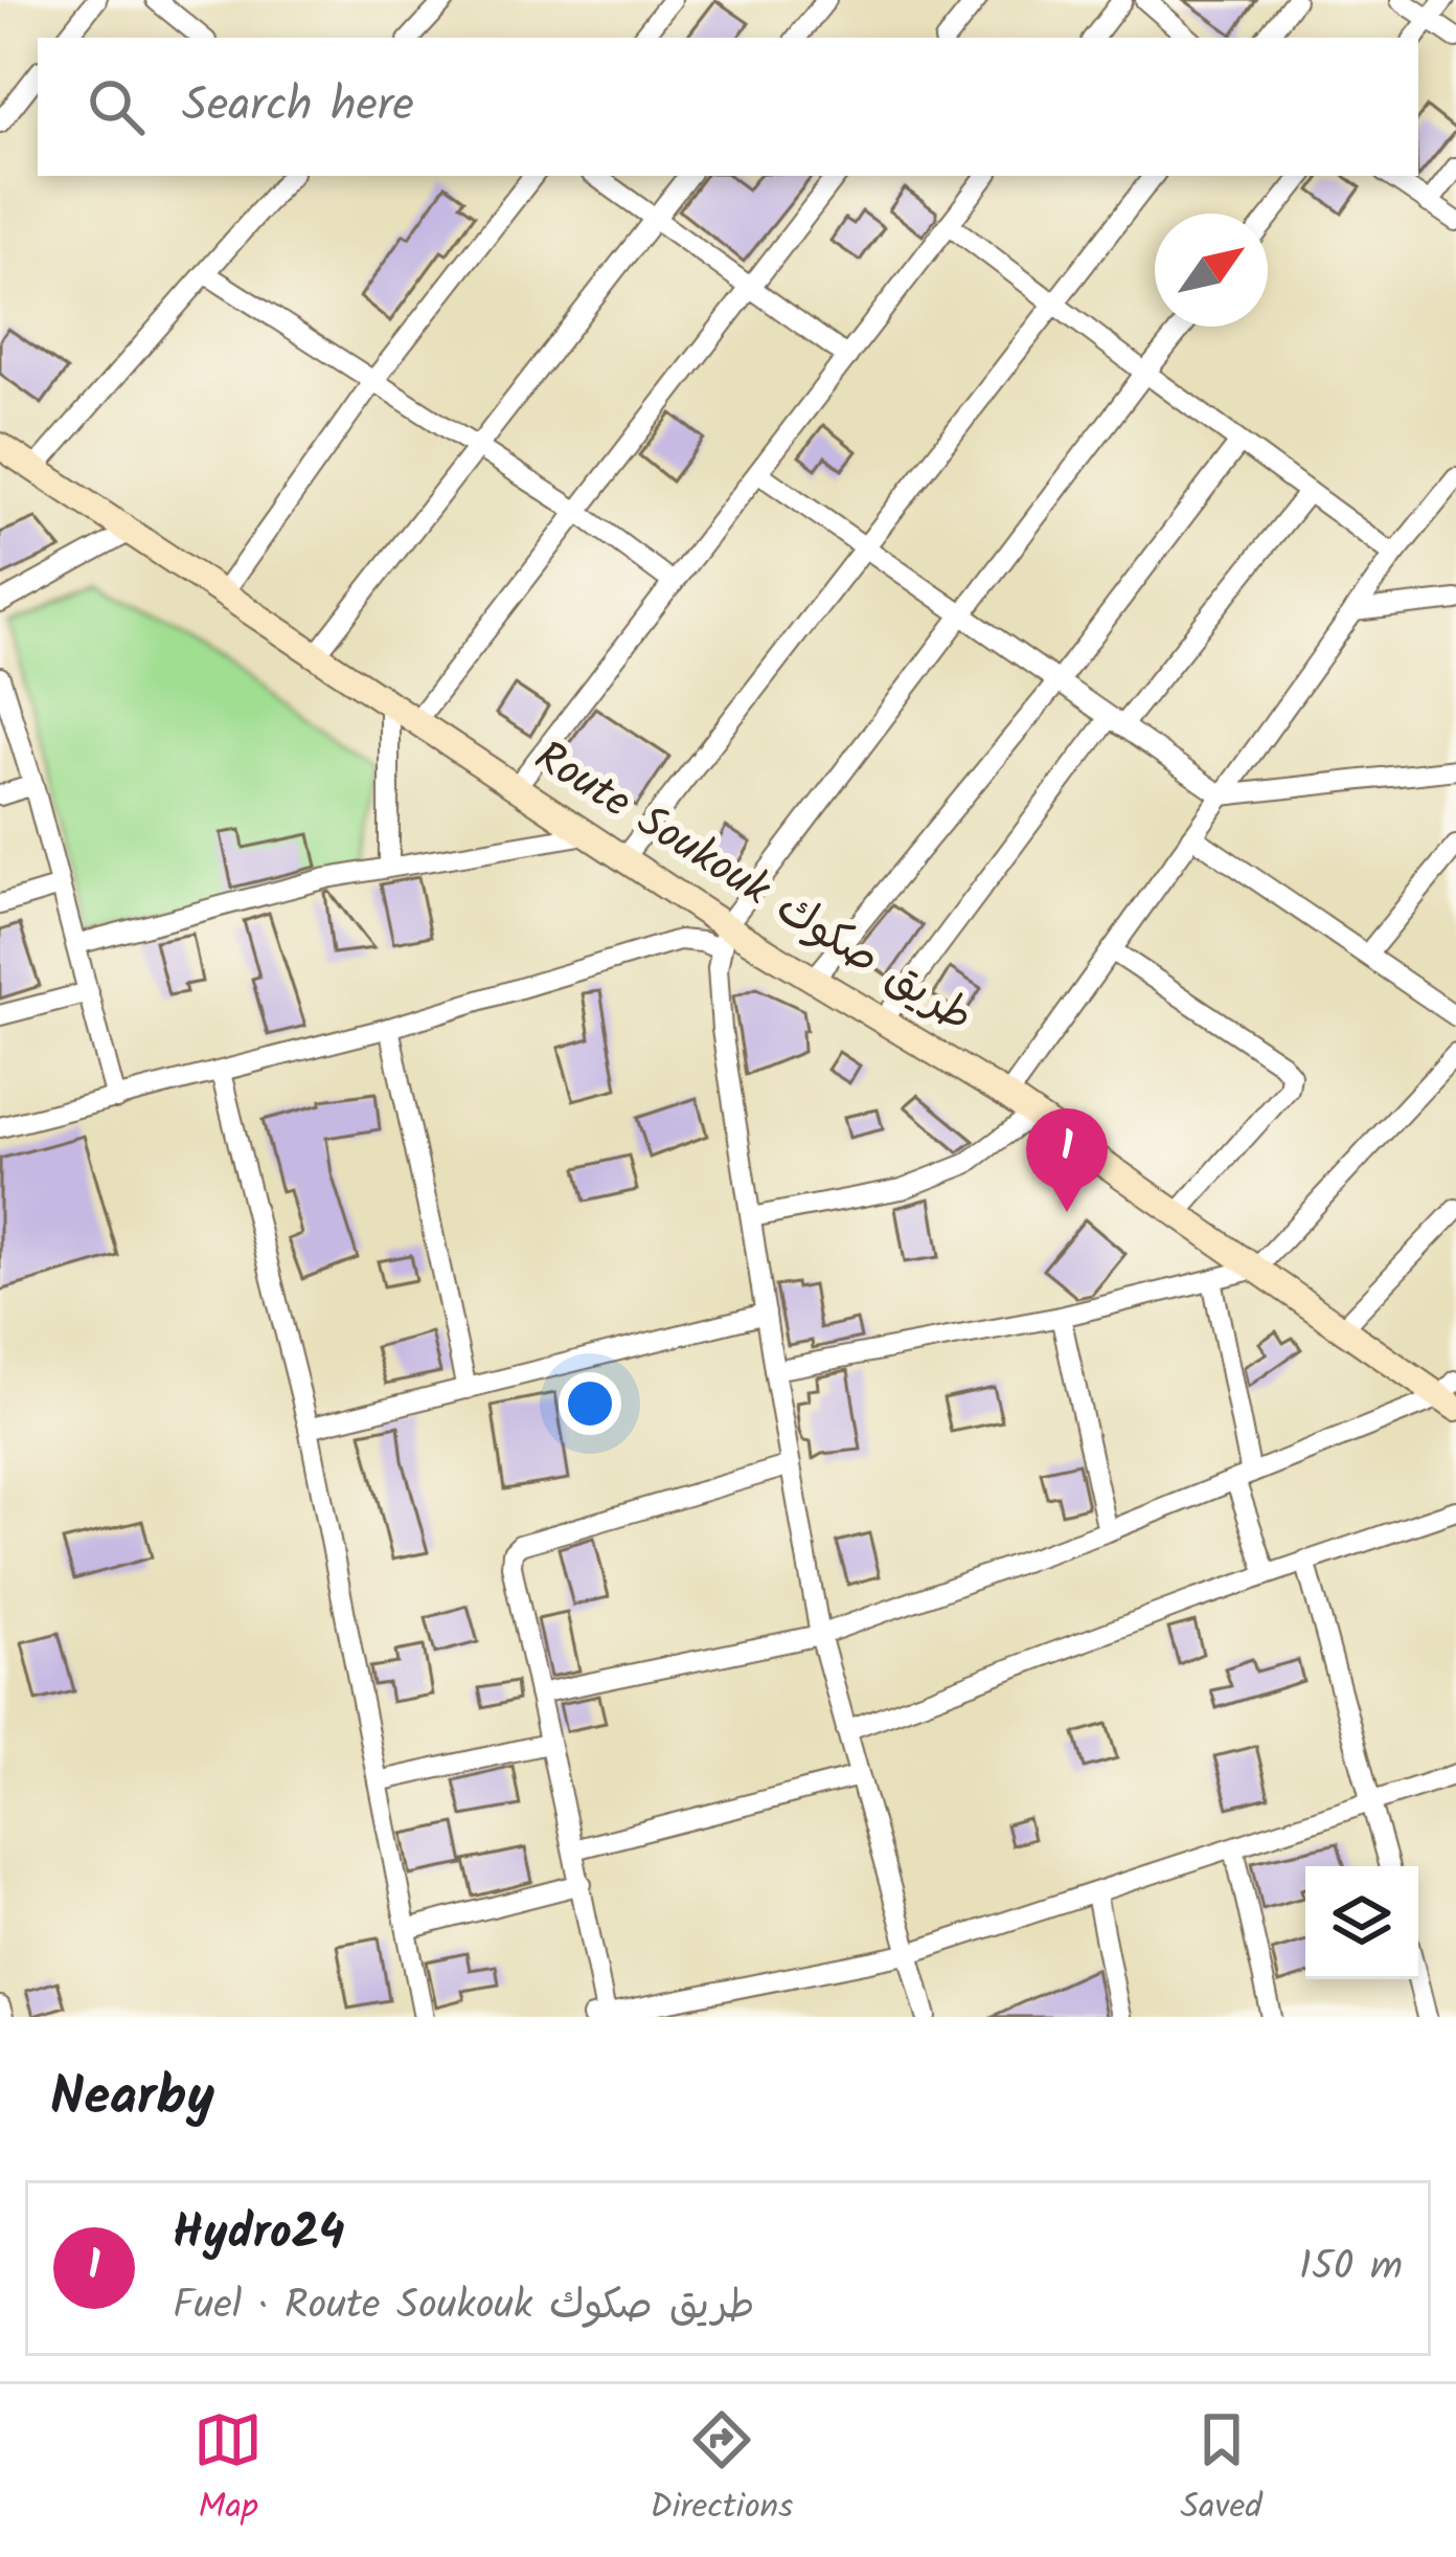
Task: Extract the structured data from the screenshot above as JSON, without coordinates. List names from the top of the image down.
{
  "streets": {
    "street": ["Route Soukouk طريق صكوك"]
  },
  "north": "top right",
  "page": {
    "search": "Search here",
    "pins": "1",
    "heading": "Nearby",
    "list": [
      {
        "mark": "1",
        "name": "Hydro24",
        "note": "Fuel · Route Soukouk طريق صكوك",
        "value": "150 m"
      }
    ],
    "nav": ["Map", "Directions", "Saved"]
  }
}
